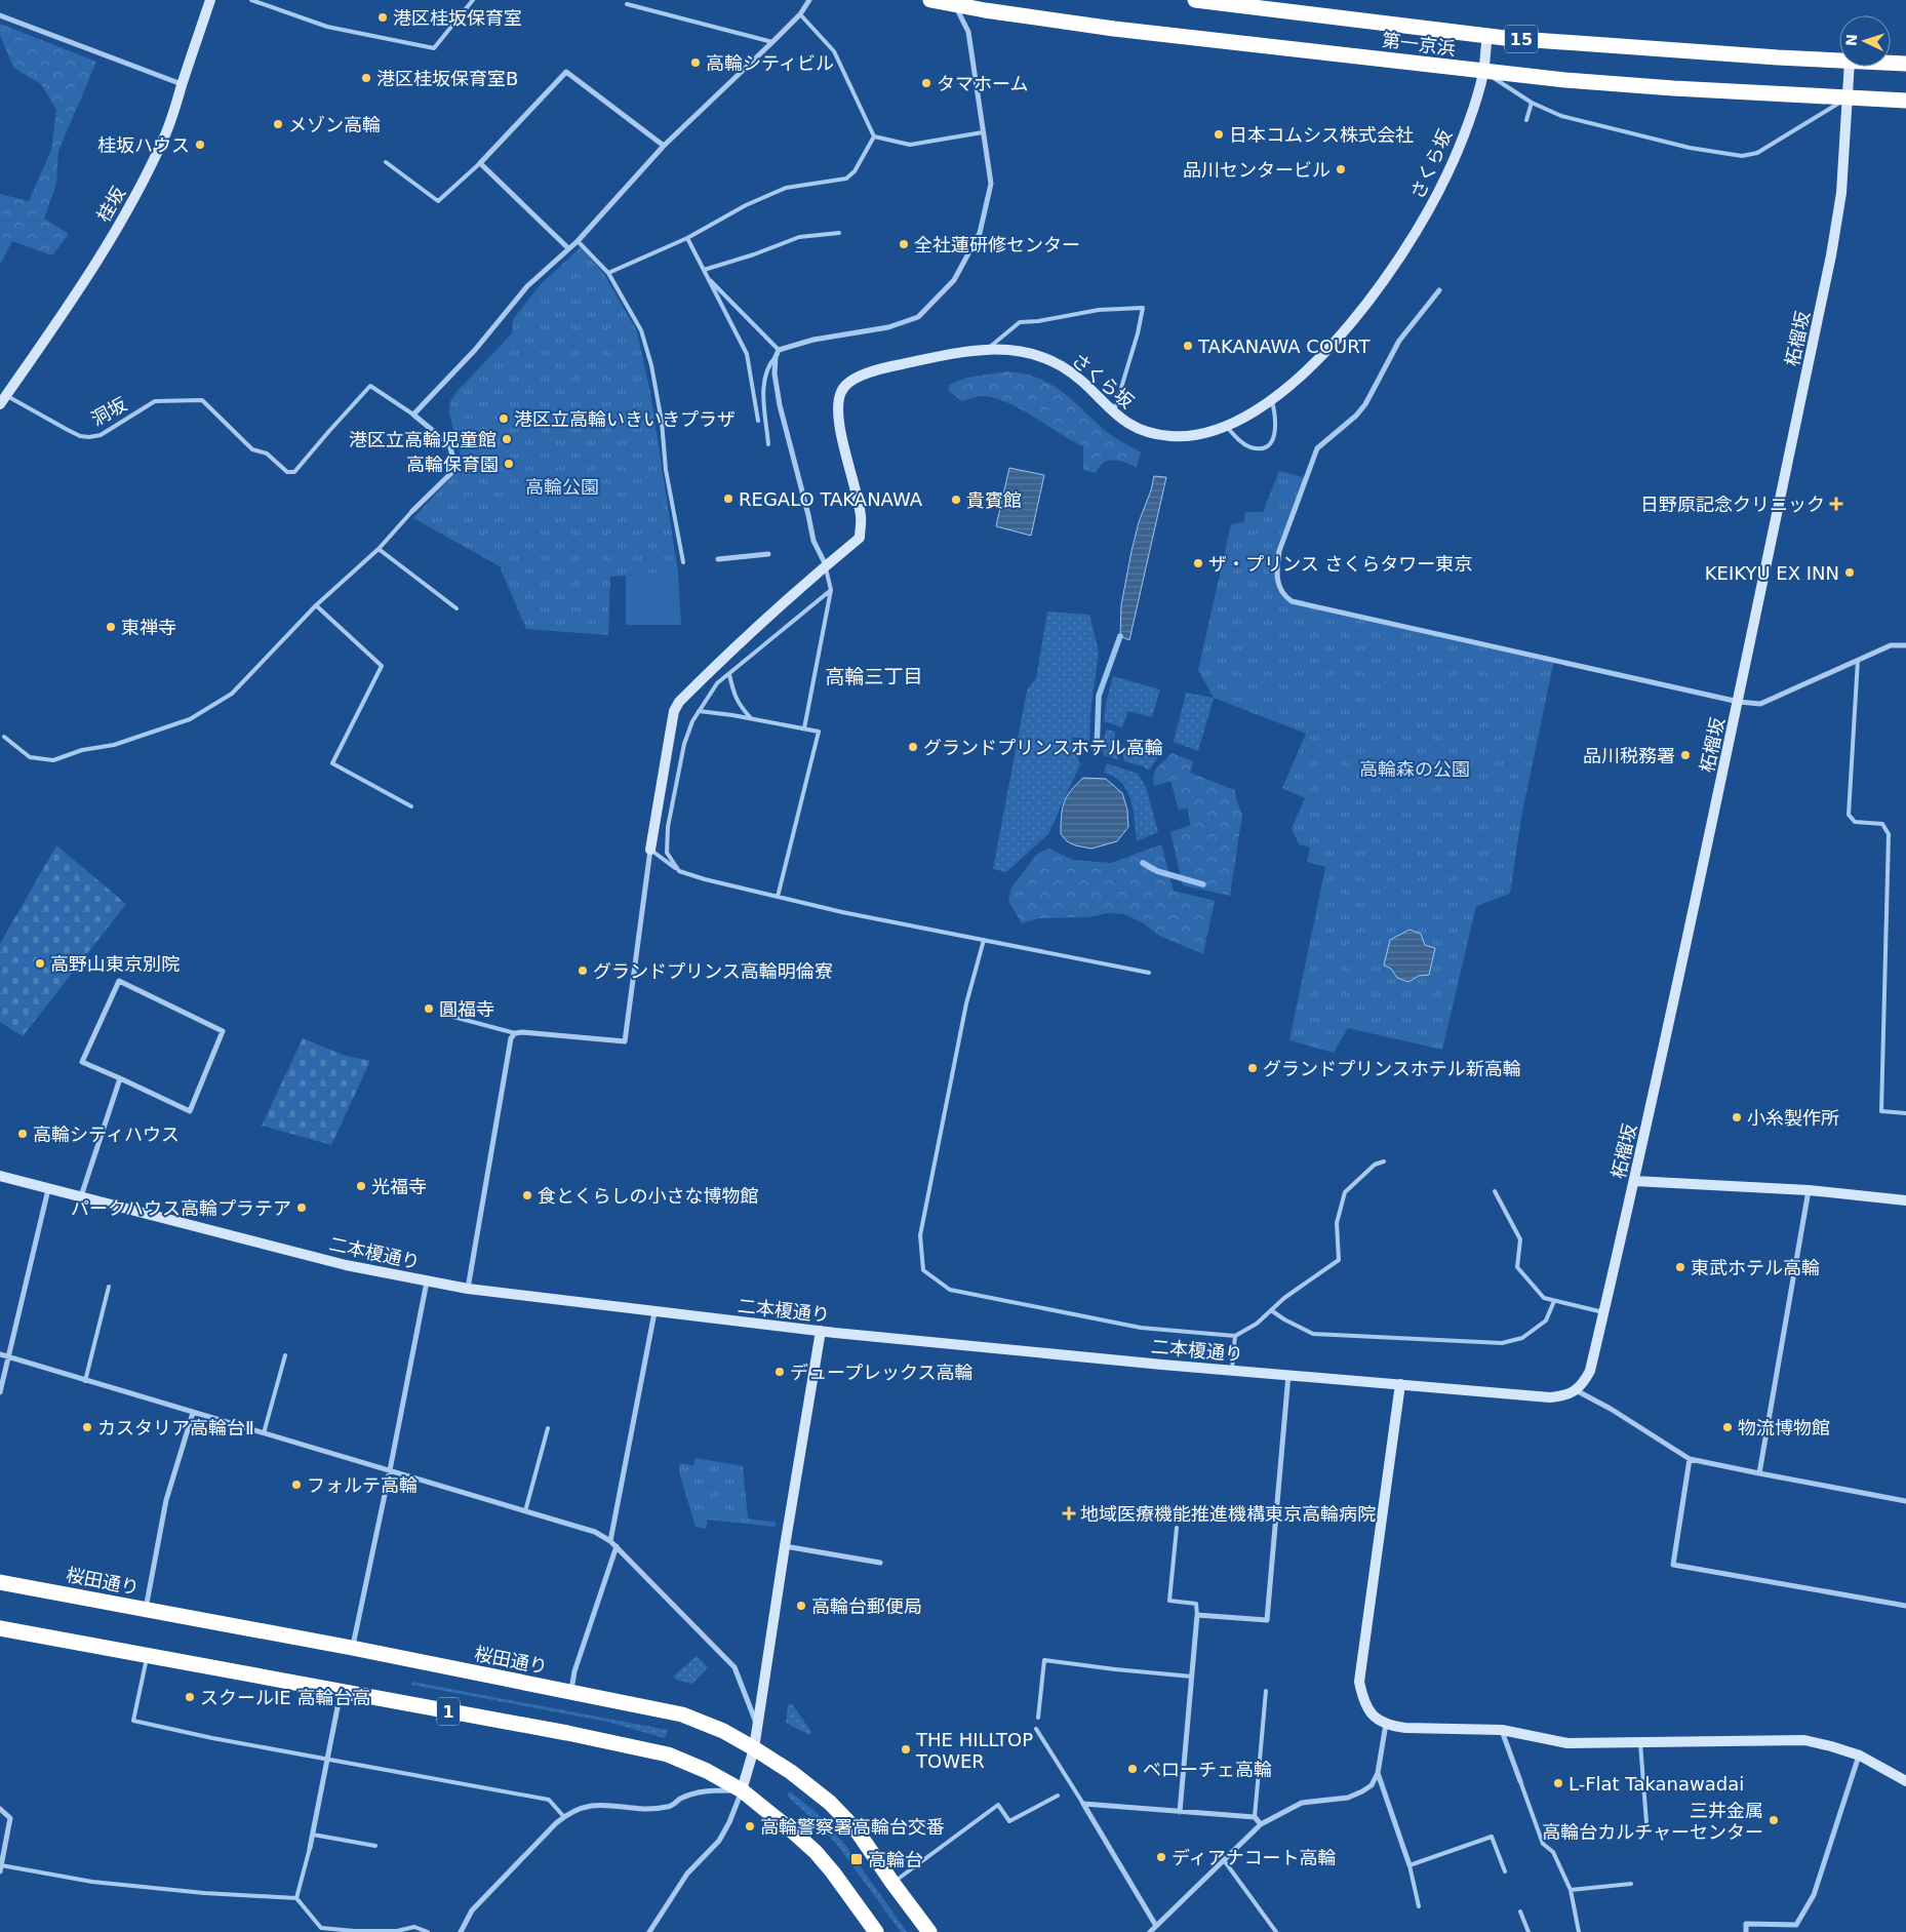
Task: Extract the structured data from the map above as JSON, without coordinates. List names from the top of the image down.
{
  "streets": {
    "highway": [
      "15",
      "第一京浜",
      "桜田通り",
      "1"
    ],
    "street": [
      "さくら坂",
      "桂坂",
      "柘榴坂",
      "二本榎通り"
    ],
    "lane": ["洞坂"]
  },
  "crossings": [
    ["第一京浜", "さくら坂"],
    ["第一京浜", "柘榴坂"],
    ["桂坂", "洞坂"],
    ["柘榴坂", "二本榎通り"]
  ],
  "districts": ["高輪三丁目"],
  "parks": ["高輪公園", "高輪森の公園"],
  "places": {
    "other": [
      "港区桂坂保育室",
      "高輪シティビル",
      "港区桂坂保育室B",
      "タマホーム",
      "メゾン高輪",
      "日本コムシス株式会社",
      "桂坂ハウス",
      "品川センタービル",
      "全社蓮研修センター",
      "TAKANAWA COURT",
      "港区立高輪いきいきプラザ",
      "港区立高輪児童館",
      "高輪保育園",
      "REGALO TAKANAWA",
      "貴賓館",
      "ザ・プリンス さくらタワー東京",
      "KEIKYU EX INN",
      "東禅寺",
      "グランドプリンスホテル高輪",
      "品川税務署",
      "高野山東京別院",
      "グランドプリンス高輪明倫寮",
      "圓福寺",
      "グランドプリンスホテル新高輪",
      "小糸製作所",
      "高輪シティハウス",
      "光福寺",
      "食とくらしの小さな博物館",
      "パークハウス高輪プラテア",
      "東武ホテル高輪",
      "デュープレックス高輪",
      "カスタリア高輪台Ⅱ",
      "物流博物館",
      "フォルテ高輪",
      "高輪台郵便局",
      "スクールIE 高輪台高",
      "THE HILLTOP TOWER",
      "ベローチェ高輪",
      "L-Flat Takanawadai",
      "三井金属 高輪台カルチャーセンター",
      "高輪警察署高輪台交番",
      "ディアナコート高輪"
    ],
    "health": ["日野原記念クリニック", "地域医療機能推進機構東京高輪病院"],
    "transit": ["高輪台"]
  },
  "north": "left"
}
